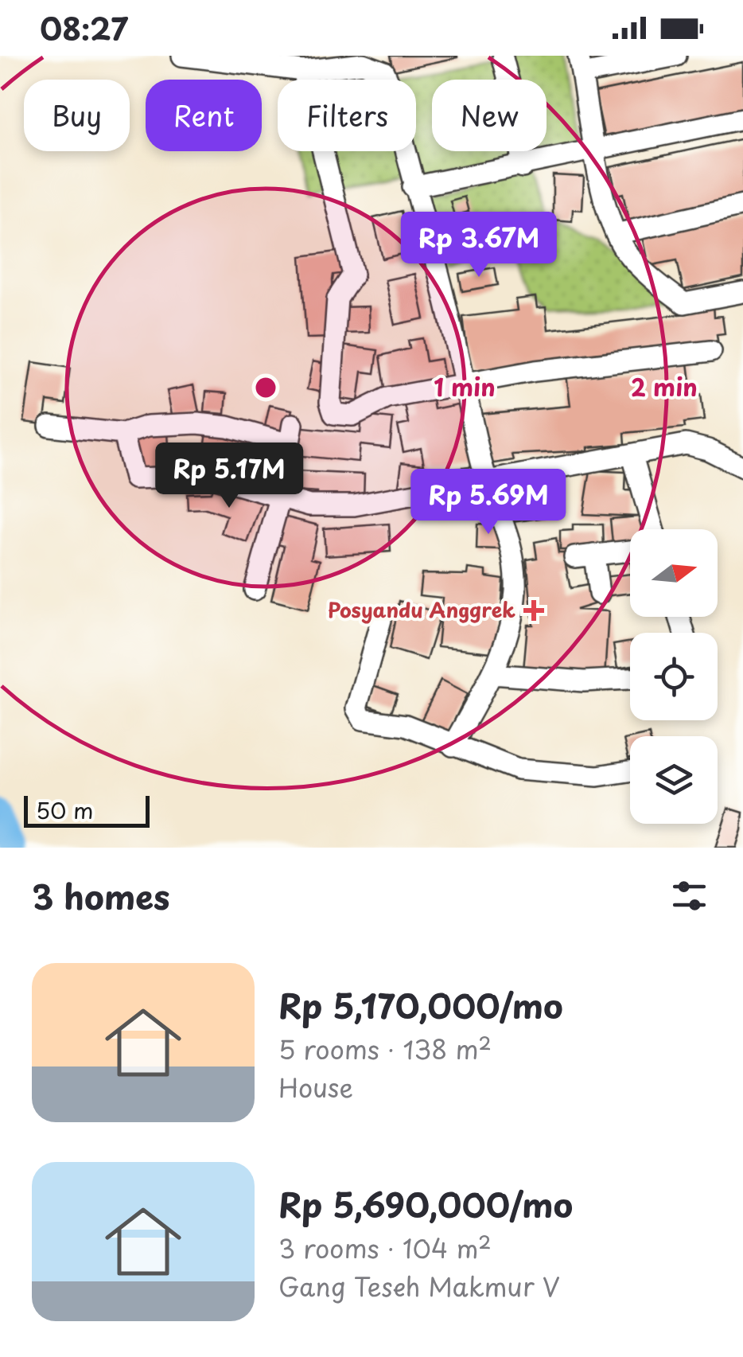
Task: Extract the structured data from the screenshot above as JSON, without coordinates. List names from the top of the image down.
{
  "places": {
    "health": ["Posyandu Anggrek"]
  },
  "scale_bar": "50 m",
  "north": "right",
  "page": {
    "status": "08:27",
    "chip": [
      "Buy",
      "Rent",
      "Filters",
      "New"
    ],
    "price": ["Rp 3.67M", "Rp 5.17M", "Rp 5.69M"],
    "scale": "50 m",
    "heading": "3 homes",
    "list": [
      {
        "name": "Rp 5,170,000/mo",
        "note": "5 rooms · 138 m² · House"
      },
      {
        "name": "Rp 5,690,000/mo",
        "note": "3 rooms · 104 m² · Gang Teseh Makmur V"
      }
    ]
  },
  "rings": ["1 min", "2 min"]
}
